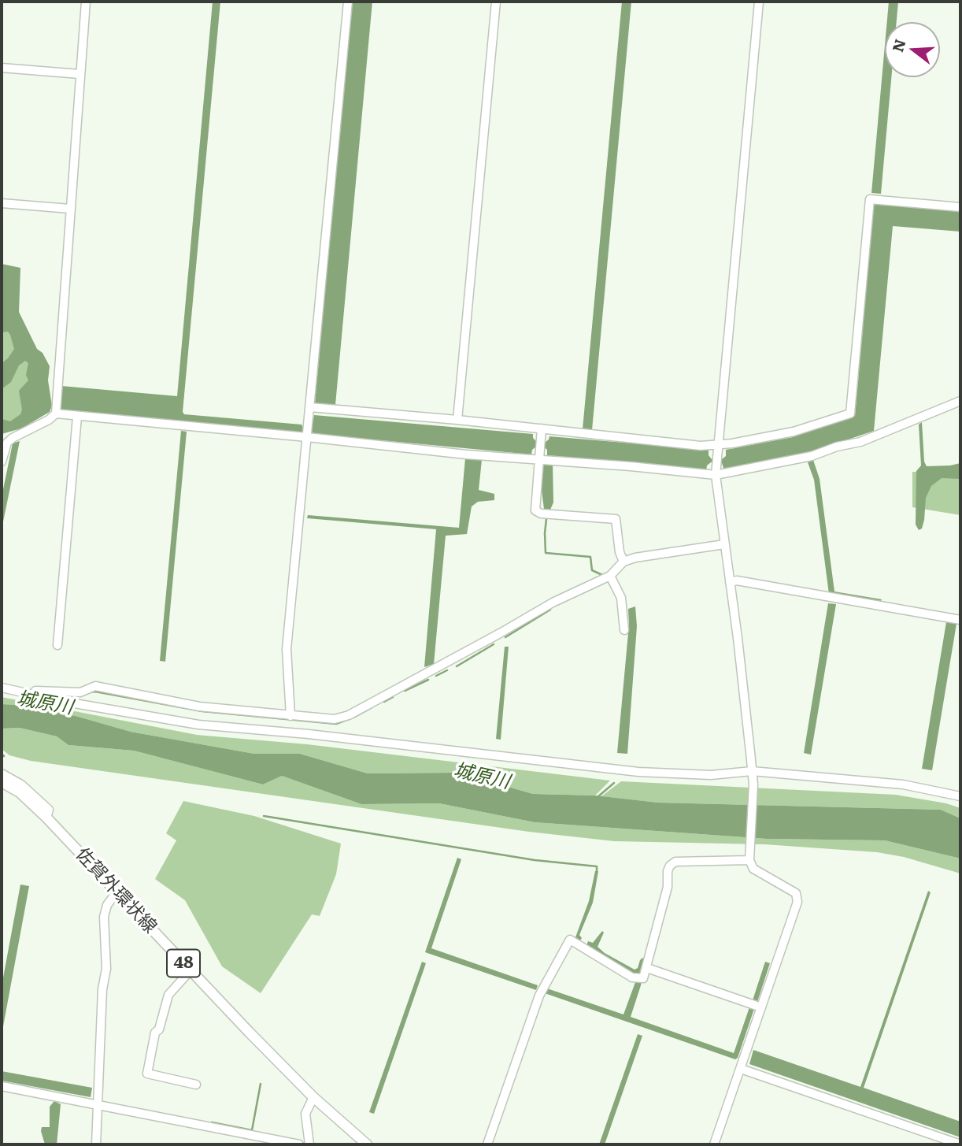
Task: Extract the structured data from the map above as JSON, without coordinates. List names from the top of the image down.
{
  "streets": {
    "main road": ["佐賀外環状線", "48"]
  },
  "water": ["城原川"],
  "north": "left"
}
